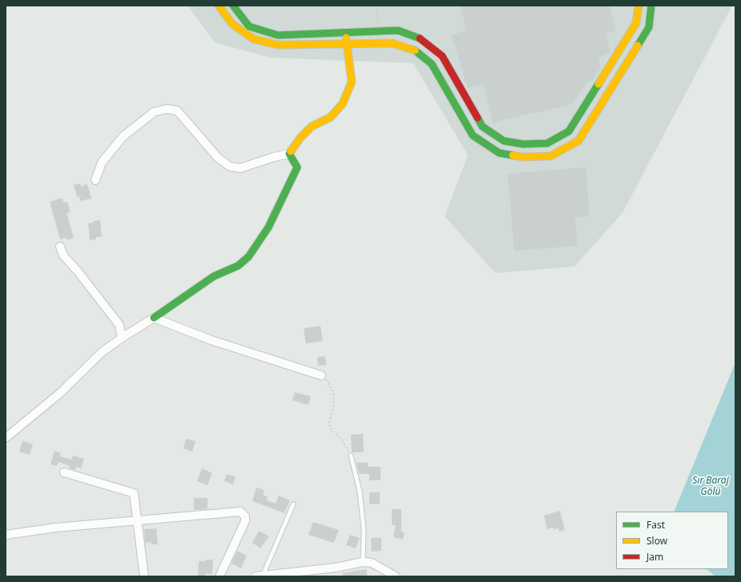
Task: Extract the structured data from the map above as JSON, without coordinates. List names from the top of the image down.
{
  "water": ["Sır Baraj Gölü"],
  "legend": ["Fast", "Slow", "Jam"]
}
